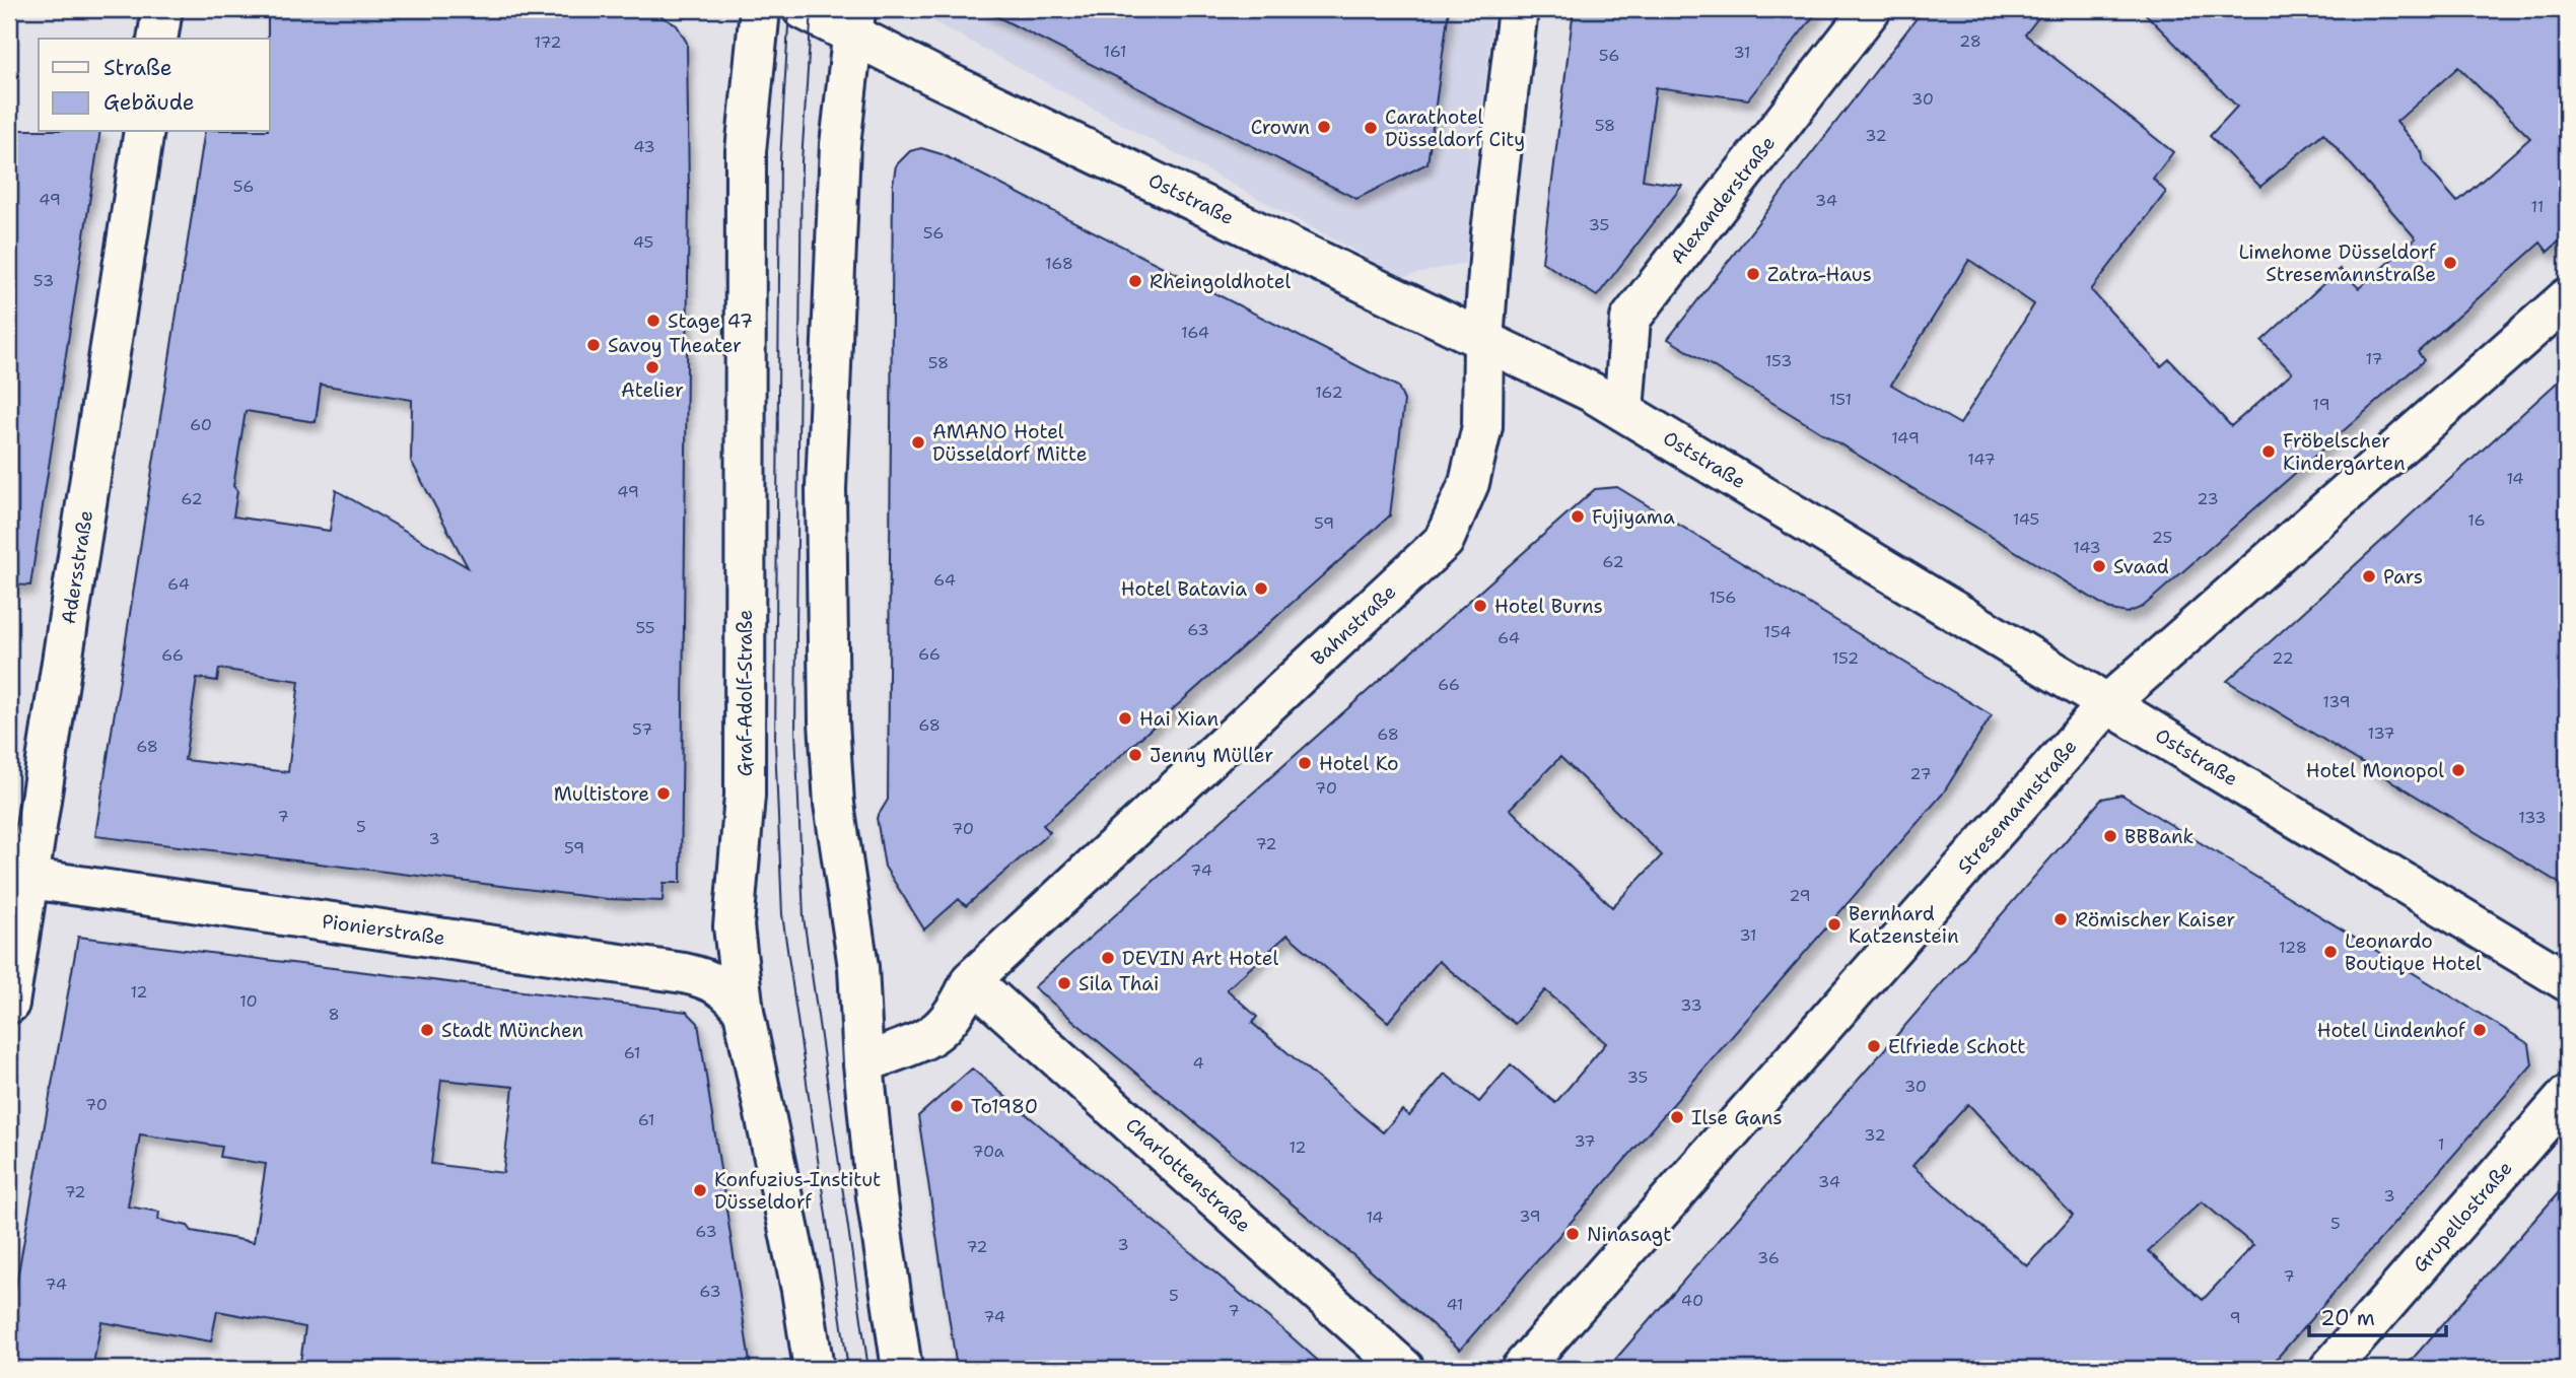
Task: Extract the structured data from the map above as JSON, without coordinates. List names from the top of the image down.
{
  "streets": {
    "street": [
      "Oststraße",
      "Alexanderstraße",
      "Adersstraße",
      "Bahnstraße",
      "Graf-Adolf-Straße",
      "Stresemannstraße",
      "Pionierstraße",
      "Charlottenstraße",
      "Grupellostraße"
    ]
  },
  "crossings": [
    ["Oststraße", "Alexanderstraße"],
    ["Oststraße", "Bahnstraße"],
    ["Oststraße", "Stresemannstraße"],
    ["Adersstraße", "Pionierstraße"],
    ["Bahnstraße", "Charlottenstraße"],
    ["Graf-Adolf-Straße", "Pionierstraße"]
  ],
  "places": [
    "Crown",
    "Carathotel Düsseldorf City",
    "Limehome Düsseldorf Stresemannstraße",
    "Zatra-Haus",
    "Rheingoldhotel",
    "Stage 47",
    "Savoy Theater",
    "Atelier",
    "AMANO Hotel Düsseldorf Mitte",
    "Fröbelscher Kindergarten",
    "Fujiyama",
    "Svaad",
    "Pars",
    "Hotel Batavia",
    "Hotel Burns",
    "Hai Xian",
    "Jenny Müller",
    "Hotel Ko",
    "Hotel Monopol",
    "Multistore",
    "BBBank",
    "Römischer Kaiser",
    "Bernhard Katzenstein",
    "Leonardo Boutique Hotel",
    "DEVIN Art Hotel",
    "Sila Thai",
    "Stadt München",
    "Hotel Lindenhof",
    "Elfriede Schott",
    "To1980",
    "Ilse Gans",
    "Konfuzius-Institut Düsseldorf",
    "Ninasagt"
  ],
  "house_numbers": [
    "28",
    "172",
    "161",
    "31",
    "56",
    "30",
    "58",
    "32",
    "43",
    "56",
    "49",
    "34",
    "11",
    "35",
    "56",
    "45",
    "168",
    "53",
    "164",
    "17",
    "153",
    "58",
    "162",
    "151",
    "19",
    "60",
    "149",
    "147",
    "14",
    "49",
    "62",
    "23",
    "145",
    "16",
    "59",
    "25",
    "143",
    "62",
    "64",
    "64",
    "156",
    "55",
    "63",
    "154",
    "64",
    "66",
    "66",
    "152",
    "22",
    "66",
    "139",
    "68",
    "57",
    "137",
    "68",
    "68",
    "27",
    "70",
    "7",
    "133",
    "5",
    "70",
    "3",
    "72",
    "59",
    "74",
    "29",
    "31",
    "128",
    "12",
    "10",
    "33",
    "8",
    "61",
    "4",
    "35",
    "30",
    "70",
    "61",
    "32",
    "37",
    "1",
    "12",
    "70a",
    "34",
    "72",
    "3",
    "39",
    "14",
    "5",
    "63",
    "3",
    "72",
    "36",
    "7",
    "74",
    "63",
    "5",
    "40",
    "41",
    "7",
    "74",
    "9"
  ],
  "legend": ["Straße", "Gebäude"],
  "scale_bar": "20 m"
}
